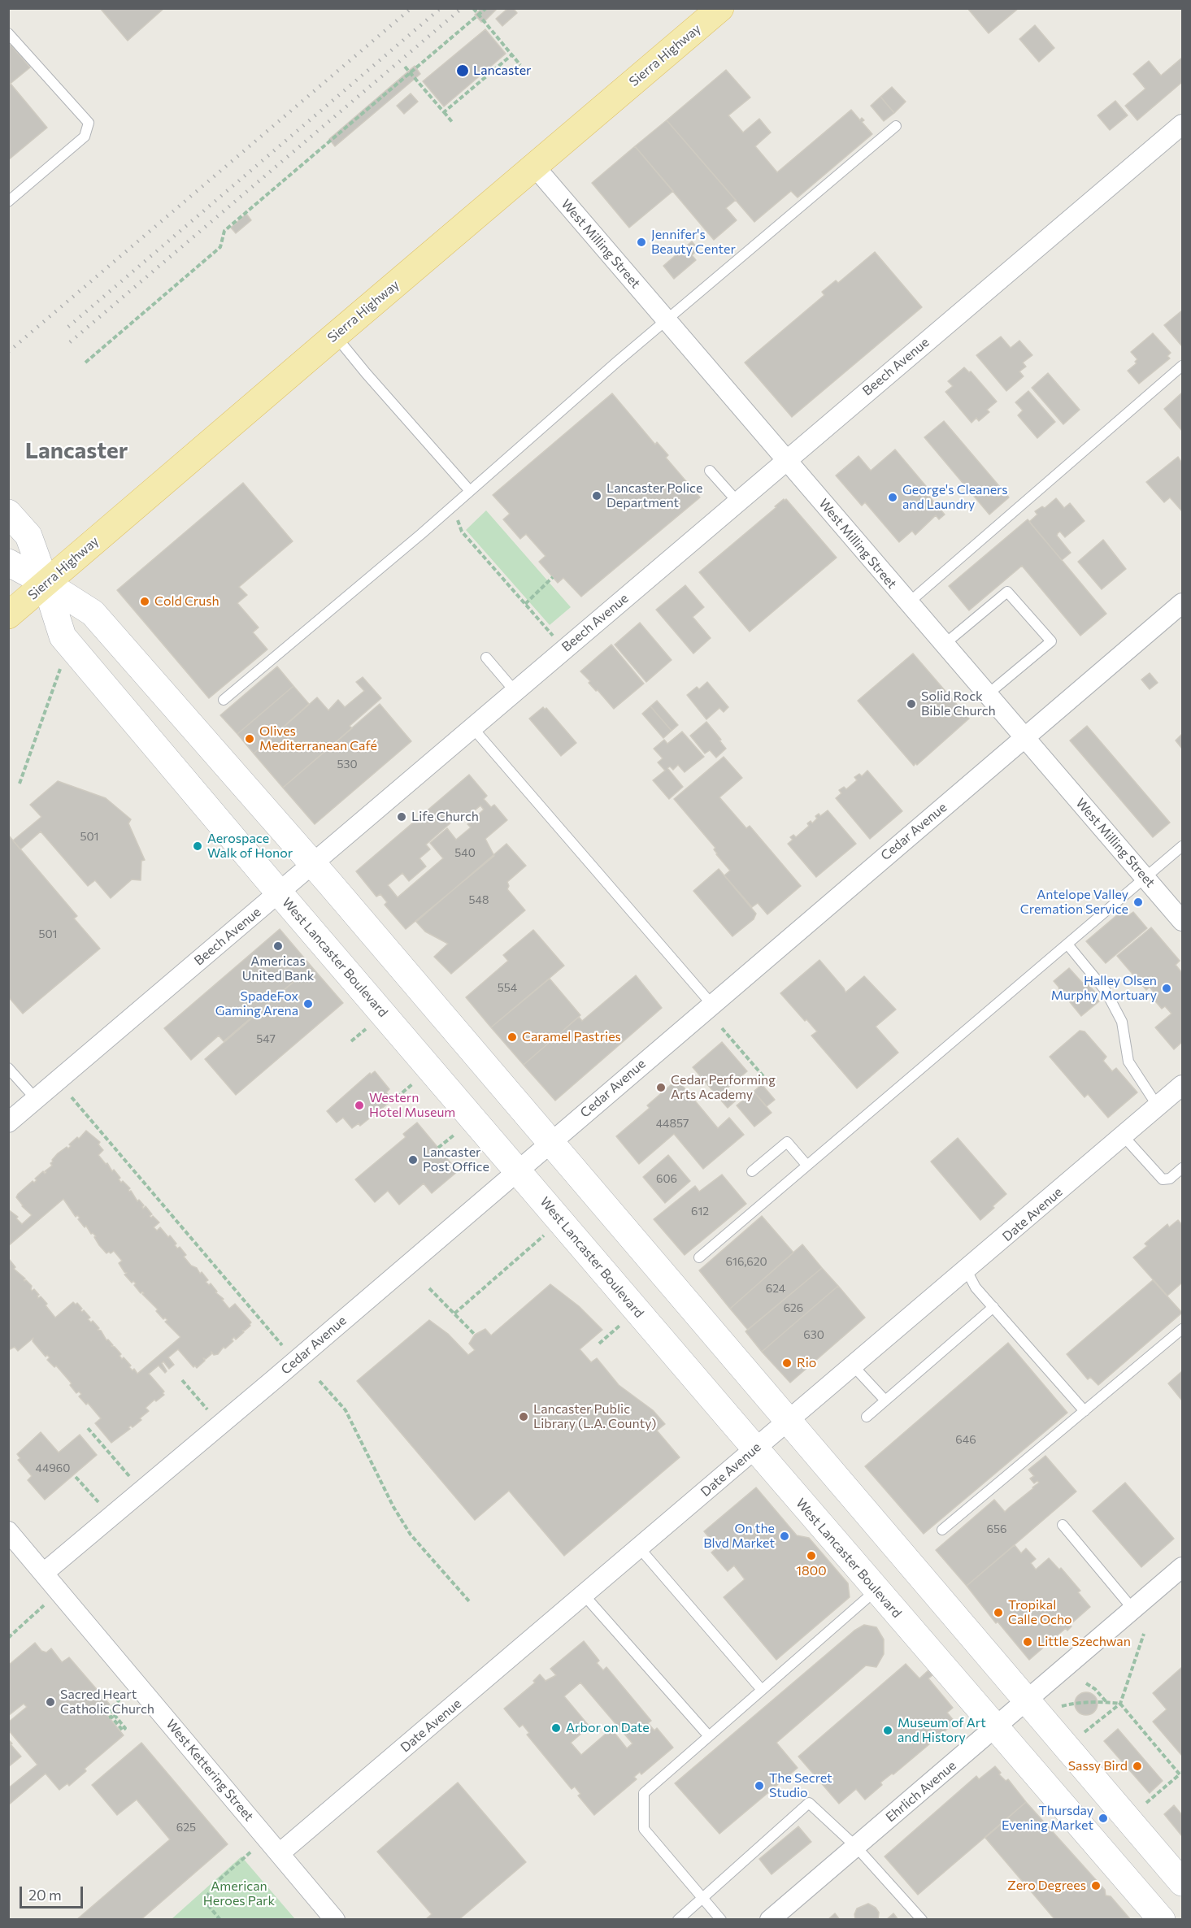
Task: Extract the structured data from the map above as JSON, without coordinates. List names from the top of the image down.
{
  "streets": {
    "main road": ["Sierra Highway"],
    "street": [
      "West Milling Street",
      "Beech Avenue",
      "Cedar Avenue",
      "West Lancaster Boulevard",
      "Date Avenue",
      "West Kettering Street",
      "Ehrlich Avenue"
    ]
  },
  "crossings": [
    ["Sierra Highway", "West Milling Street"],
    ["Sierra Highway", "West Lancaster Boulevard"],
    ["West Milling Street", "Beech Avenue"],
    ["West Milling Street", "Cedar Avenue"],
    ["Beech Avenue", "West Lancaster Boulevard"],
    ["Cedar Avenue", "West Lancaster Boulevard"],
    ["Cedar Avenue", "West Kettering Street"],
    ["West Lancaster Boulevard", "Date Avenue"],
    ["West Lancaster Boulevard", "Ehrlich Avenue"],
    ["Date Avenue", "West Kettering Street"]
  ],
  "districts": ["Lancaster"],
  "parks": ["American Heroes Park"],
  "places": [
    "Lancaster",
    "Jennifer's Beauty Center",
    "Lancaster Police Department",
    "George's Cleaners and Laundry",
    "Cold Crush",
    "Solid Rock Bible Church",
    "Olives Mediterranean Café",
    "Life Church",
    "Aerospace Walk of Honor",
    "Antelope Valley Cremation Service",
    "Americas United Bank",
    "Halley Olsen Murphy Mortuary",
    "SpadeFox Gaming Arena",
    "Caramel Pastries",
    "Cedar Performing Arts Academy",
    "Western Hotel Museum",
    "Lancaster Post Office",
    "Rio",
    "Lancaster Public Library (L.A. County)",
    "On the Blvd Market",
    "1800",
    "Tropikal Calle Ocho",
    "Little Szechwan",
    "Sacred Heart Catholic Church",
    "Arbor on Date",
    "Museum of Art and History",
    "Sassy Bird",
    "The Secret Studio",
    "Thursday Evening Market",
    "Zero Degrees"
  ],
  "house_numbers": [
    "530",
    "501",
    "540",
    "548",
    "501",
    "554",
    "547",
    "44857",
    "606",
    "612",
    "616,620",
    "624",
    "626",
    "630",
    "646",
    "44960",
    "656",
    "625"
  ],
  "scale_bar": "20 m"
}
